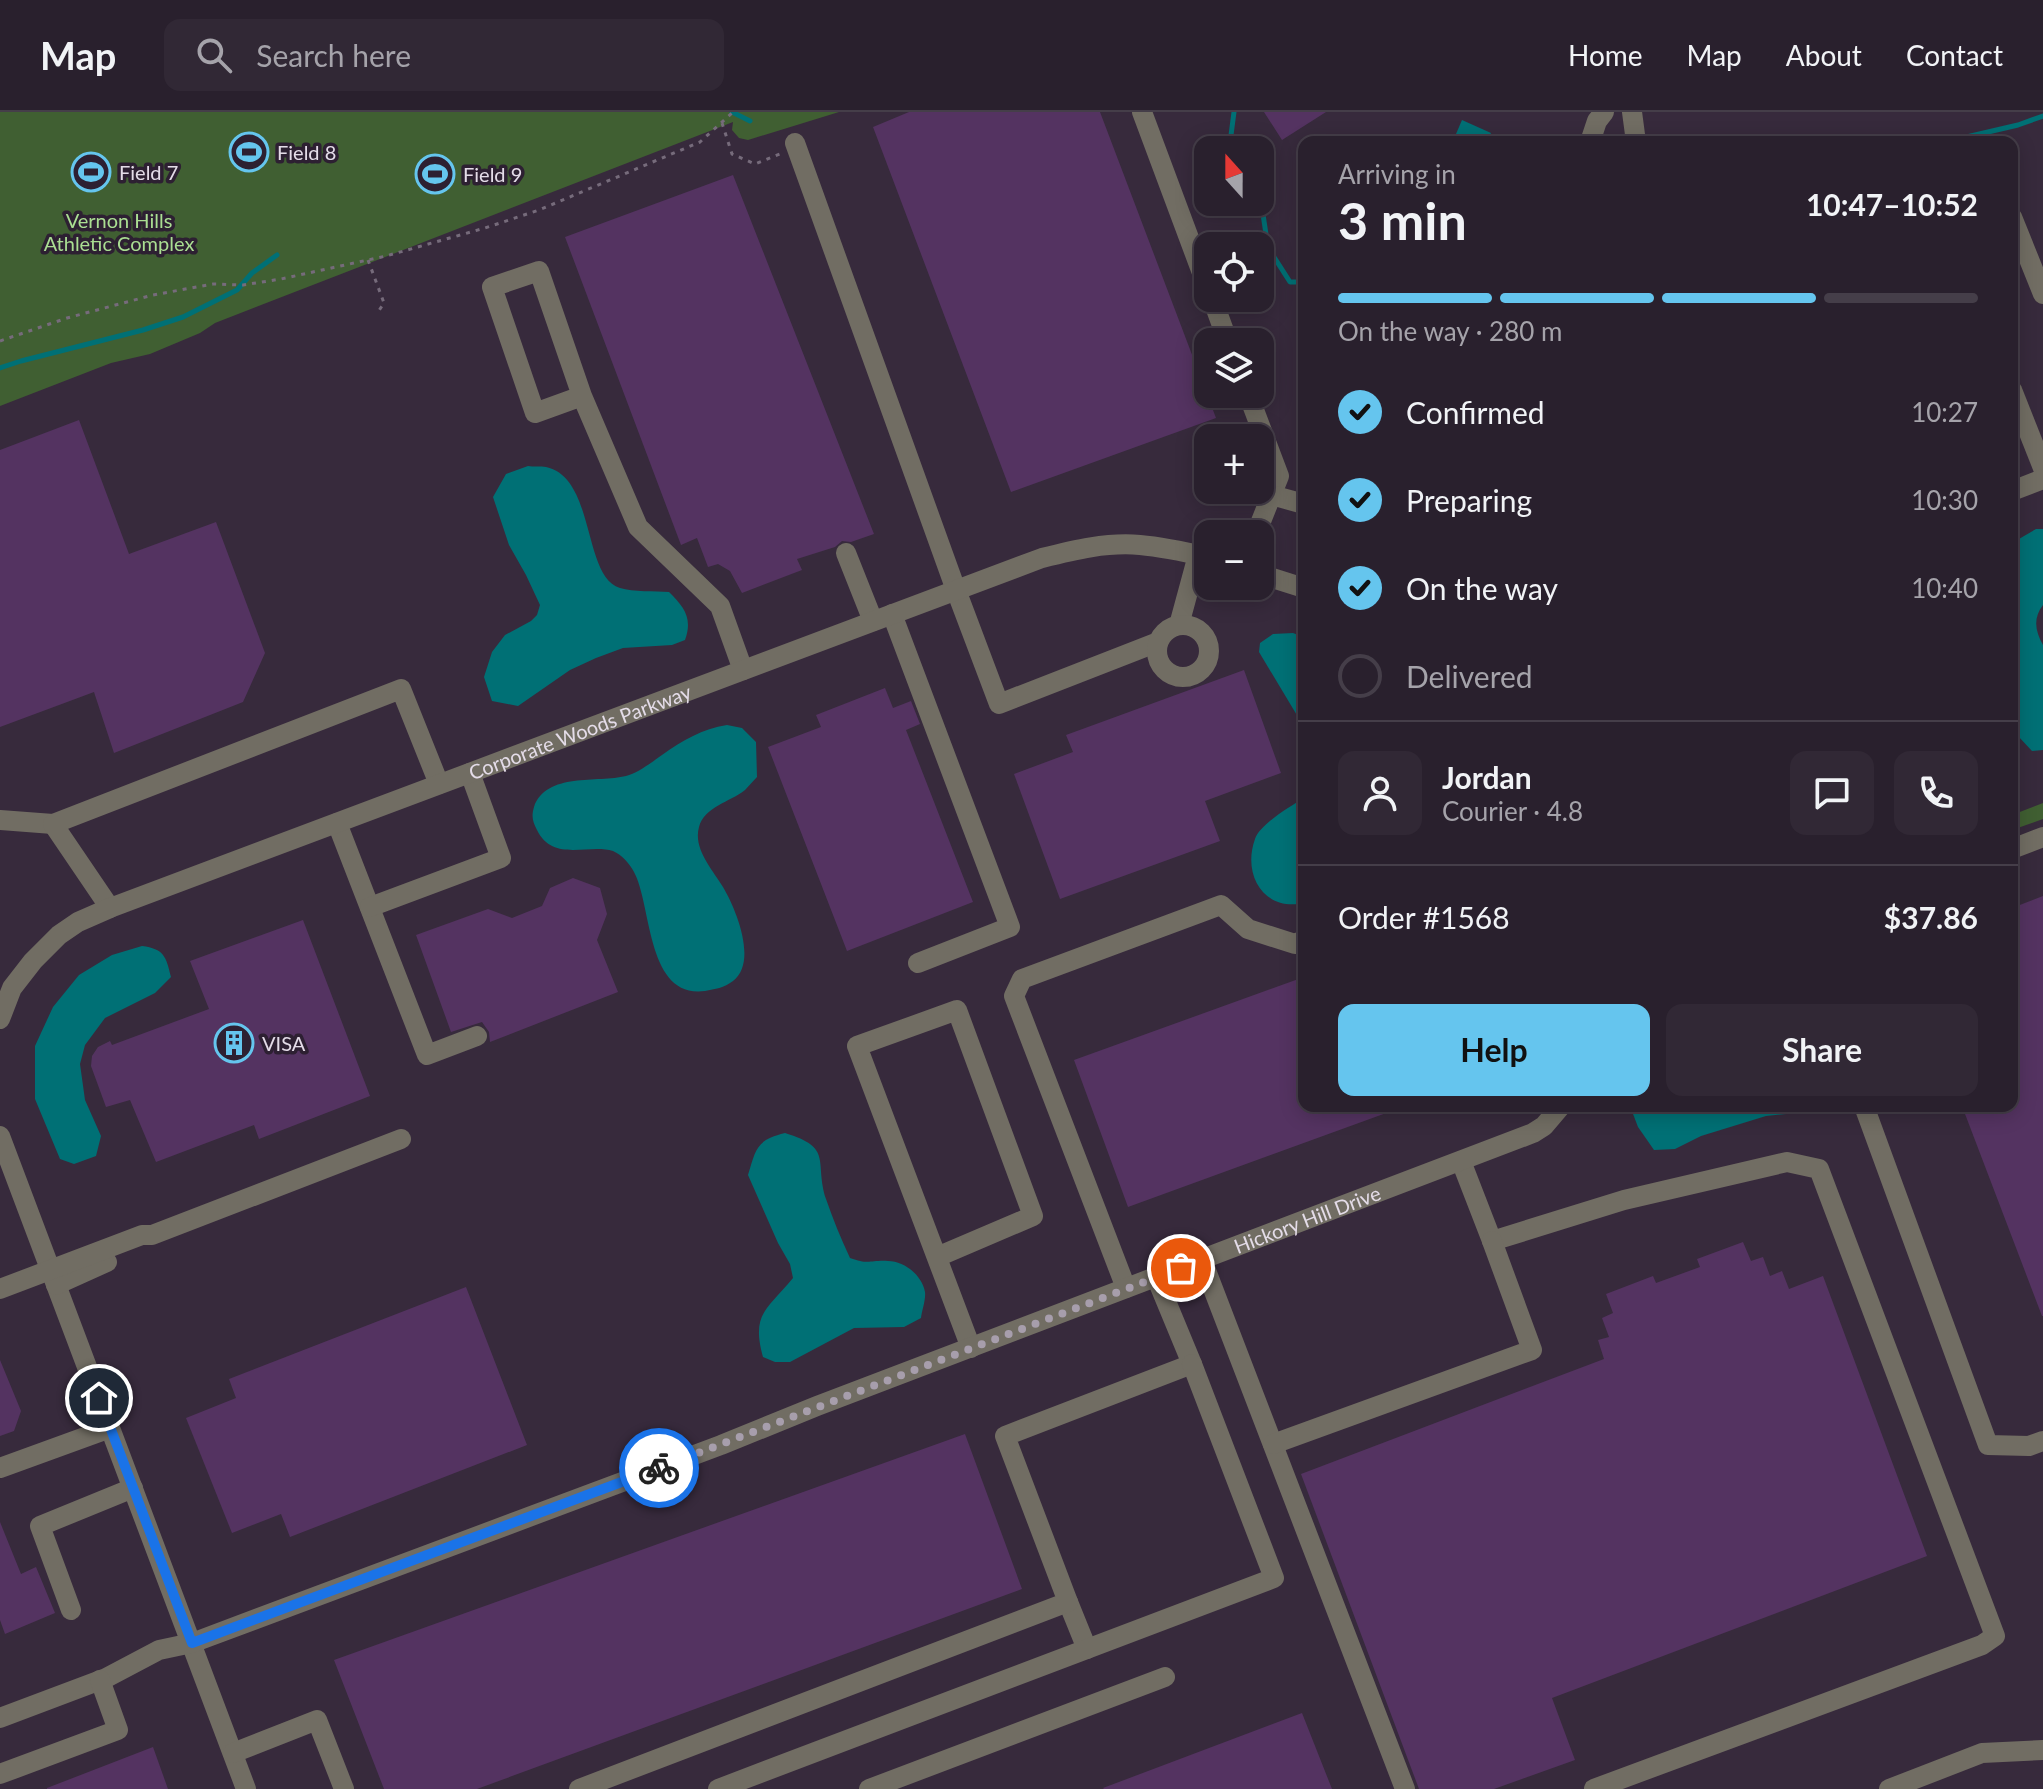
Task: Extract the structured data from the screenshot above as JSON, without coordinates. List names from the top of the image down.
{
  "streets": {
    "street": ["Corporate Woods Parkway", "Hickory Hill Drive"]
  },
  "parks": ["Vernon Hills Athletic Complex"],
  "places": {
    "sports": ["Field 8", "Field 7", "Field 9"],
    "building": ["VISA"]
  },
  "north": "top",
  "page": {
    "header": "Map",
    "search": "Search here",
    "nav": [
      "Home",
      "Map",
      "About",
      "Contact"
    ],
    "map_buttons": ["+", "−"],
    "heading": ["3 min", "Arriving in", "10:47–10:52"],
    "panel": [
      "Jordan",
      "Courier · 4.8",
      "Order #1568",
      "$37.86"
    ],
    "bar": "On the way · 280 m",
    "list": [
      ["Confirmed", "10:27"],
      ["Preparing", "10:30"],
      ["On the way", "10:40"],
      "Delivered"
    ],
    "buttons": ["Help", "Share"]
  }
}
